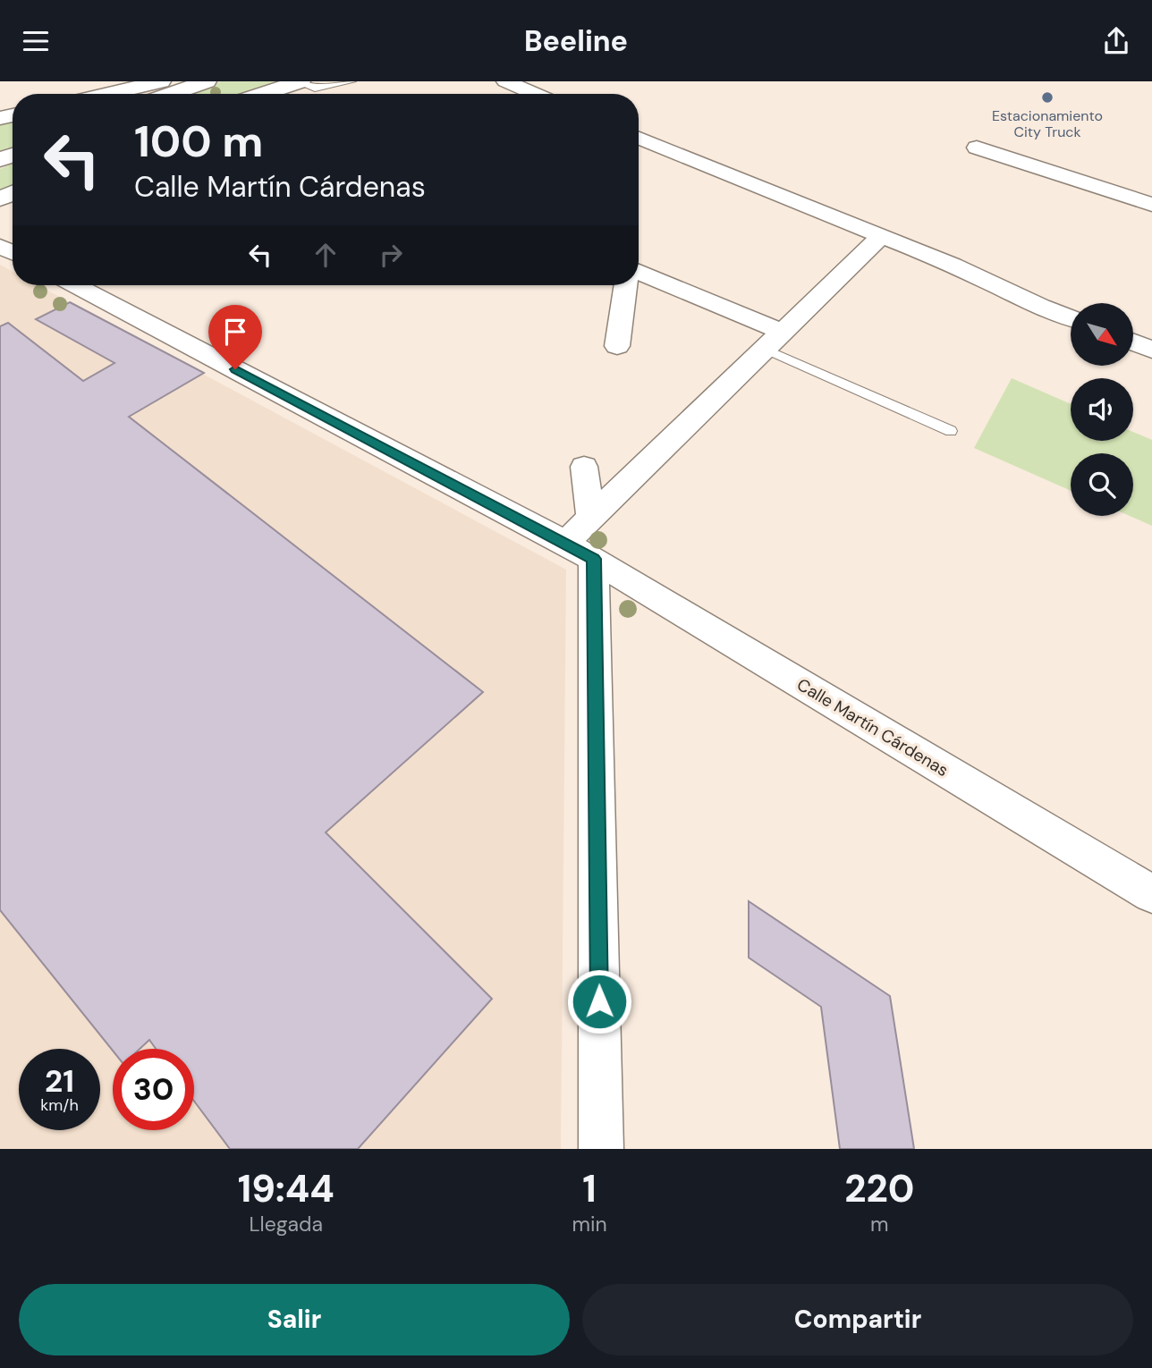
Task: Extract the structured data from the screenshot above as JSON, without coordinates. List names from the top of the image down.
{
  "streets": {
    "street": ["Calle Martín Cárdenas"]
  },
  "places": ["Estacionamiento City Truck"],
  "north": "bottom right",
  "page": {
    "header": "Beeline",
    "turn": ["100 m", "Calle Martín Cárdenas"],
    "speed": "21 km/h",
    "limit": "30",
    "eta": [
      "19:44",
      "Llegada",
      "1",
      "min",
      "220",
      "m"
    ],
    "buttons": ["Salir", "Compartir"]
  }
}
